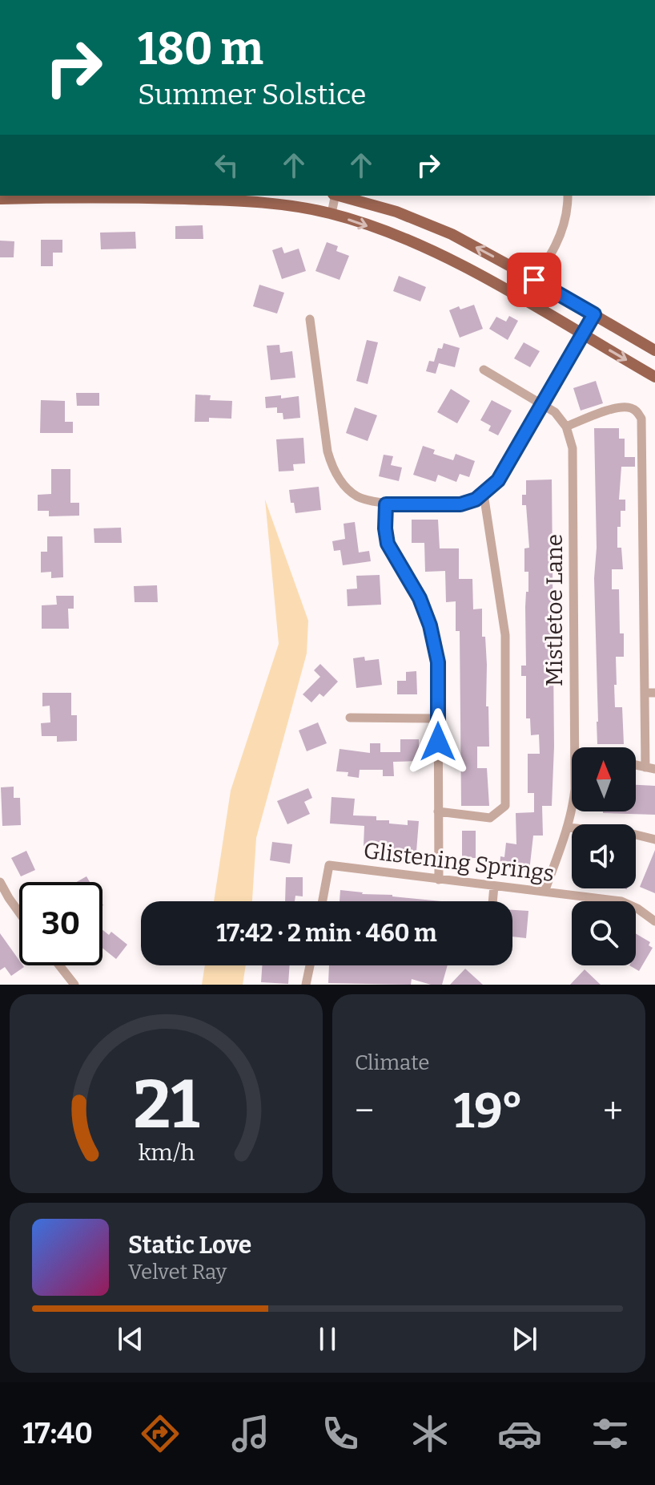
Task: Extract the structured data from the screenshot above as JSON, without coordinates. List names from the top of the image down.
{
  "streets": {
    "street": ["Mistletoe Lane", "Glistening Springs"]
  },
  "crossings": [
    ["Mistletoe Lane", "Glistening Springs"]
  ],
  "north": "top",
  "page": {
    "turn": ["180 m", "Summer Solstice"],
    "limit": "30",
    "trip": "17:42 · 2 min · 460 m",
    "tile": "Climate",
    "heat": ["−", "19°", "+"],
    "song": ["Static Love", "Velvet Ray"],
    "tabs": "17:40",
    "gauge": ["21", "km/h"]
  }
}
